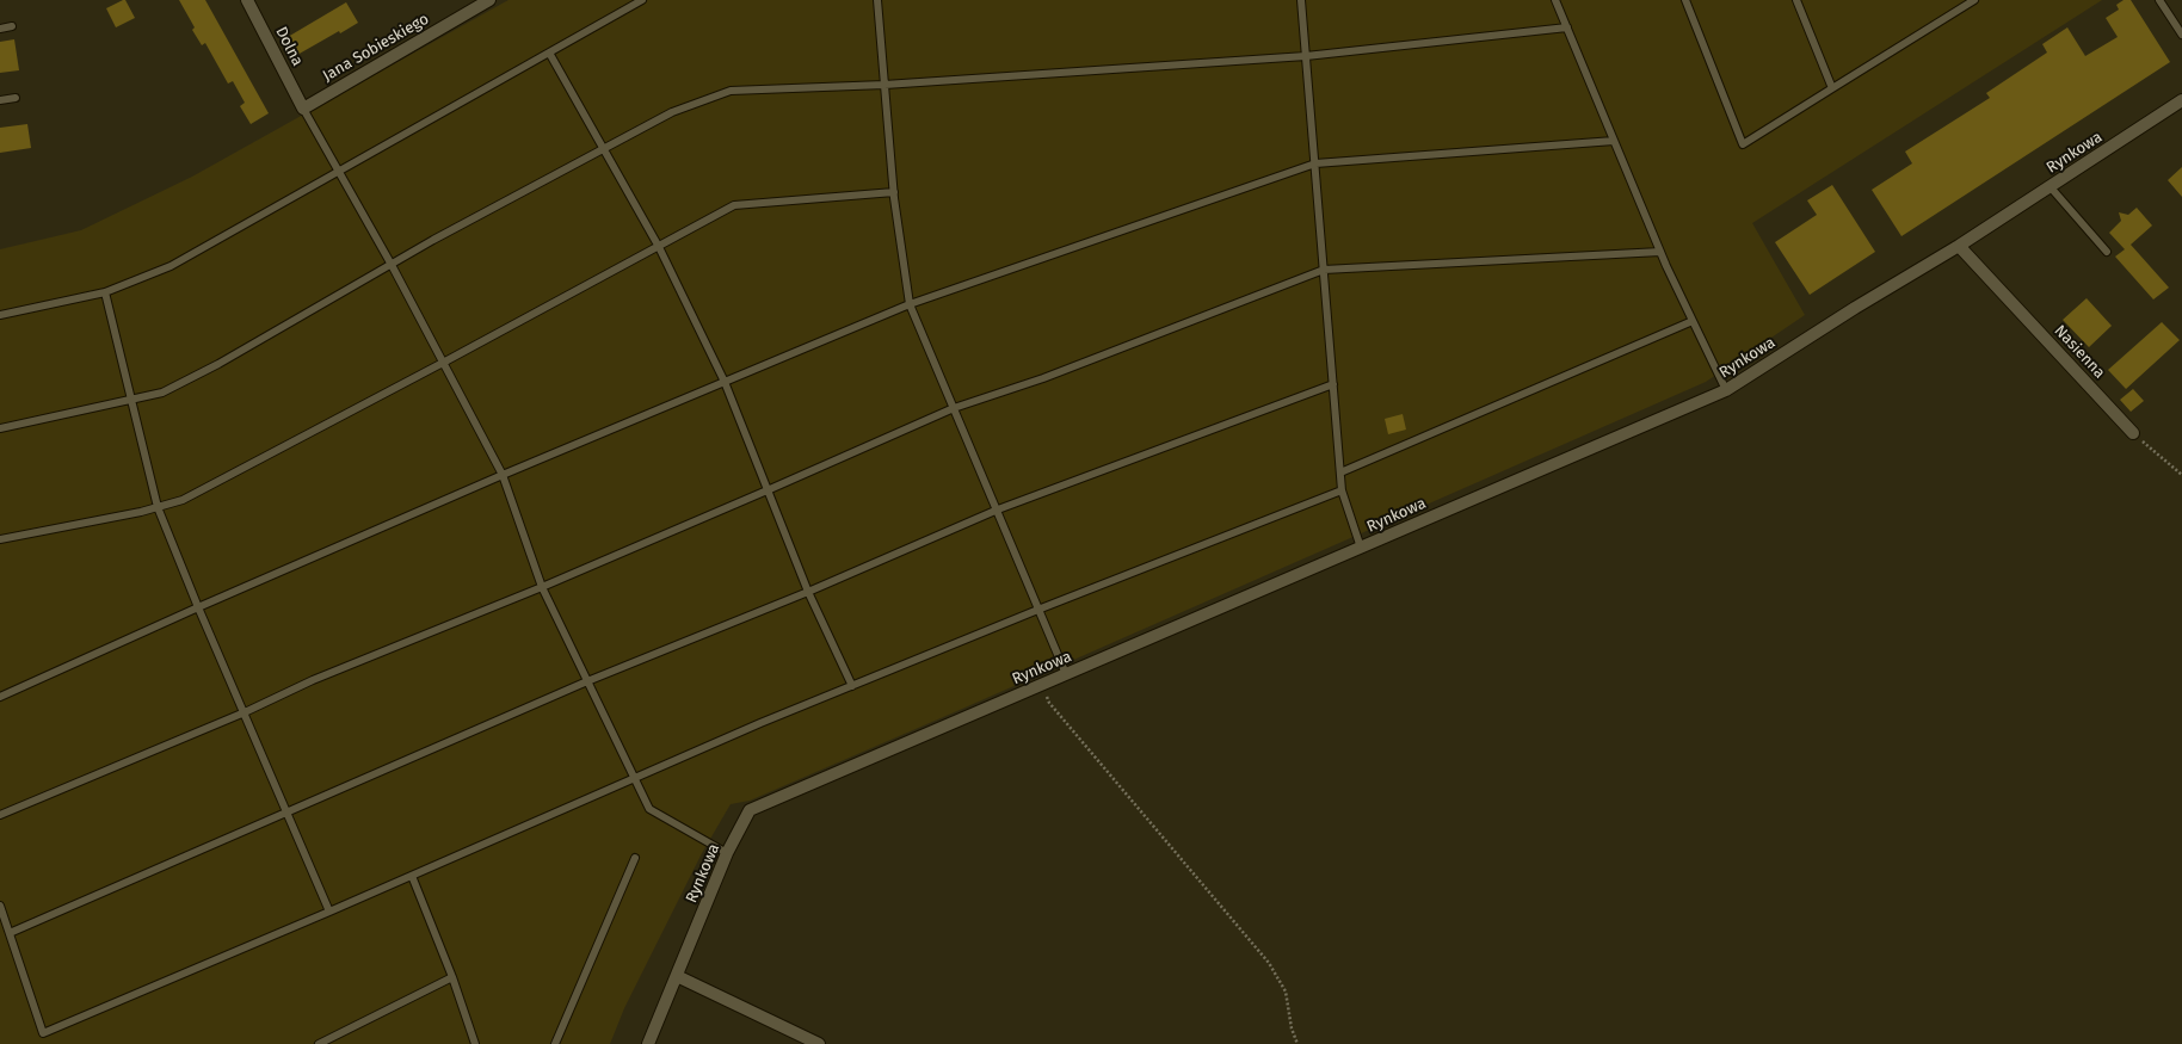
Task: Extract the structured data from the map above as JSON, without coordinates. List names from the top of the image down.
{
  "streets": {
    "street": [
      "Dolna",
      "Jana Sobieskiego",
      "Rynkowa",
      "Nasienna"
    ]
  },
  "crossings": [
    ["Dolna", "Jana Sobieskiego"],
    ["Rynkowa", "Nasienna"]
  ]
}
